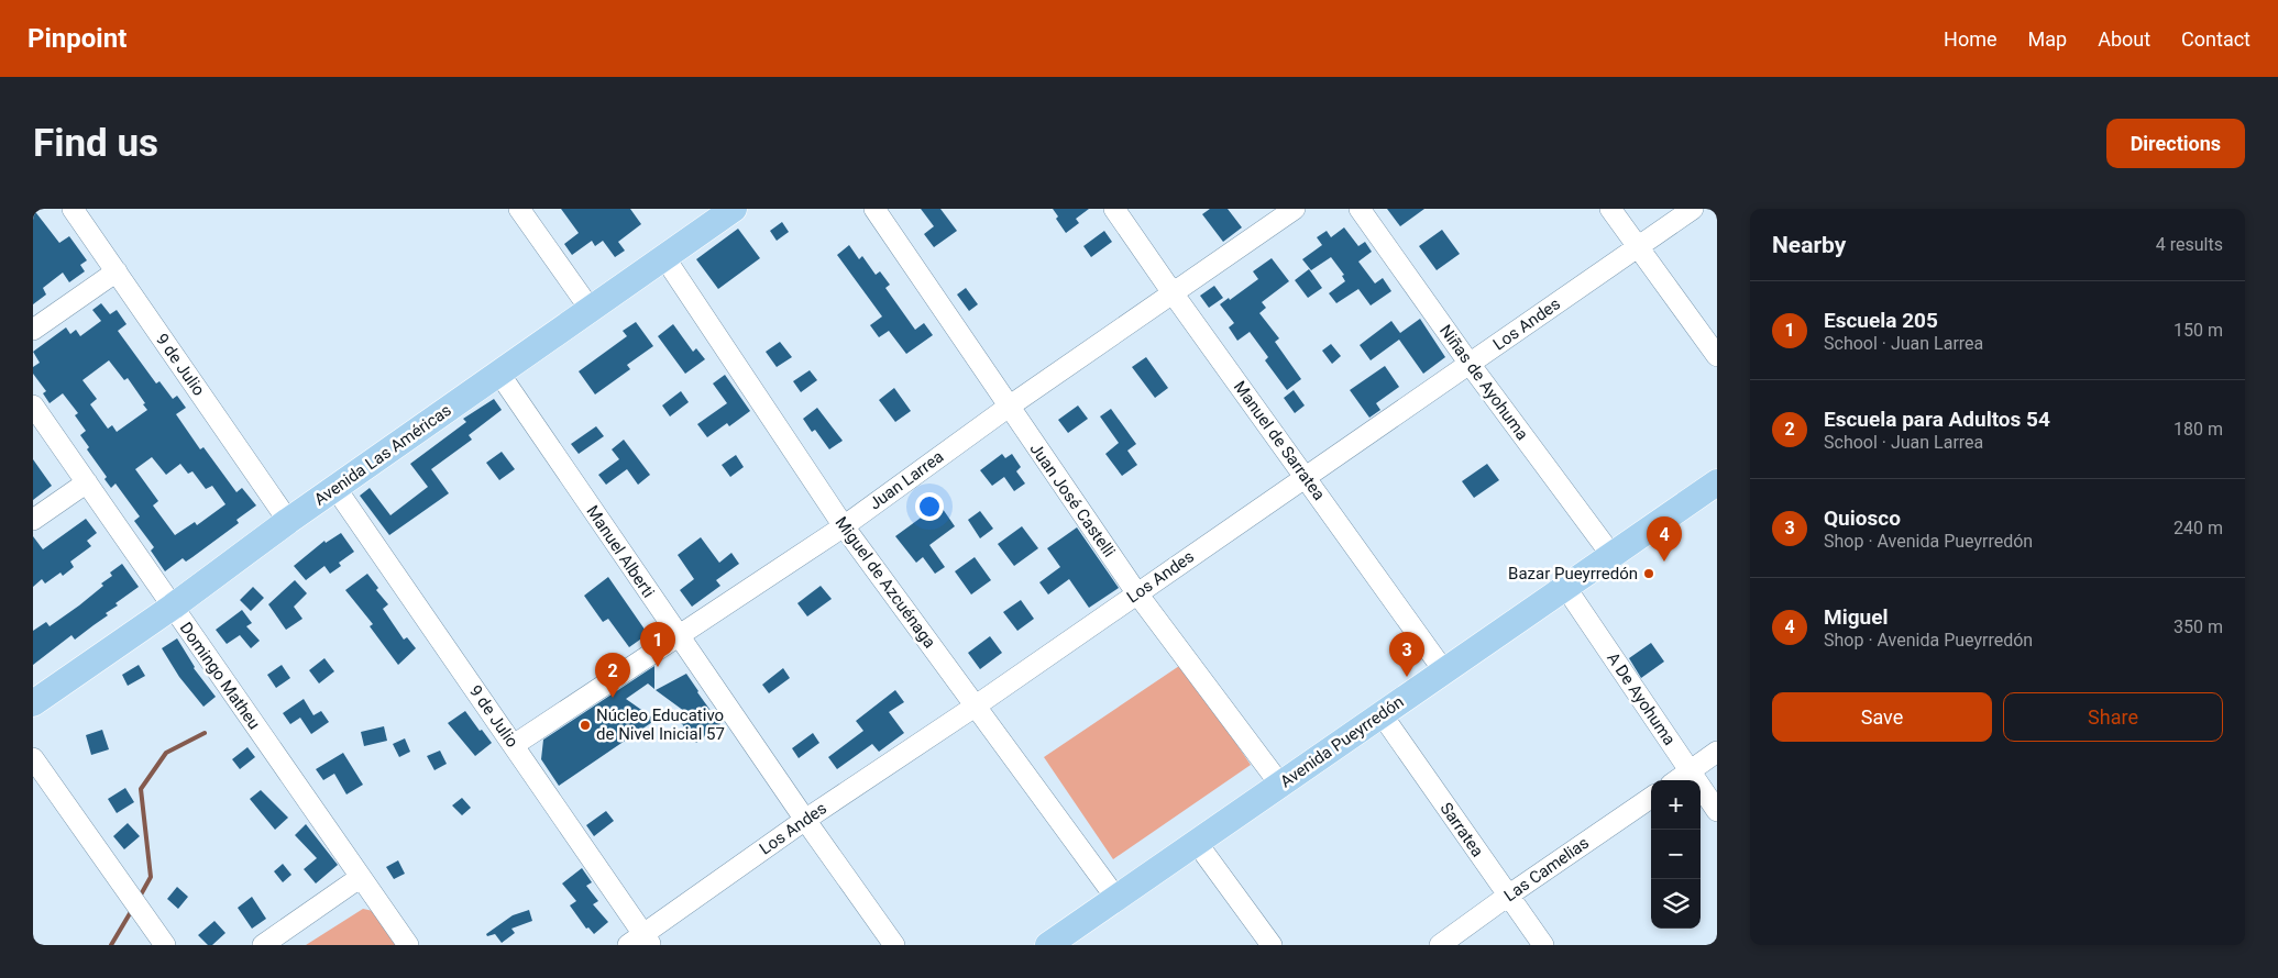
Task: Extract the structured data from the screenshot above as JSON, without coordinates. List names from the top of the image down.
{
  "streets": {
    "main road": ["Avenida Las Américas", "Avenida Pueyrredón"],
    "street": [
      "Los Andes",
      "9 de Julio",
      "Niñas de Ayohuma",
      "Manuel de Sarratea",
      "Juan Larrea",
      "Juan José Castelli",
      "Manuel Alberti",
      "Miguel de Azcuénaga",
      "Domingo Matheu",
      "A De Ayohuma",
      "Sarratea",
      "Las Camelias"
    ]
  },
  "crossings": [
    ["Los Andes", "9 de Julio"],
    ["Los Andes", "Niñas de Ayohuma"],
    ["Los Andes", "Manuel de Sarratea"],
    ["Los Andes", "Juan José Castelli"],
    ["Los Andes", "Manuel Alberti"],
    ["Los Andes", "Miguel de Azcuénaga"],
    ["9 de Julio", "Avenida Las Américas"],
    ["9 de Julio", "Juan Larrea"],
    ["Niñas de Ayohuma", "Avenida Pueyrredón"],
    ["Manuel de Sarratea", "Juan Larrea"],
    ["Manuel de Sarratea", "Avenida Pueyrredón"],
    ["Avenida Las Américas", "Manuel Alberti"],
    ["Avenida Las Américas", "Miguel de Azcuénaga"],
    ["Avenida Las Américas", "Domingo Matheu"],
    ["Juan Larrea", "Juan José Castelli"],
    ["Juan Larrea", "Manuel Alberti"],
    ["Juan Larrea", "Miguel de Azcuénaga"],
    ["Juan José Castelli", "Avenida Pueyrredón"],
    ["Miguel de Azcuénaga", "Avenida Pueyrredón"],
    ["A De Ayohuma", "Avenida Pueyrredón"],
    ["Avenida Pueyrredón", "Sarratea"],
    ["Sarratea", "Las Camelias"]
  ],
  "places": ["Bazar Pueyrredón", "Núcleo Educativo de Nivel Inicial 57"],
  "page": {
    "header": "Pinpoint",
    "nav": [
      "Home",
      "Map",
      "About",
      "Contact"
    ],
    "buttons": [
      "Directions",
      ["Save", "Share"]
    ],
    "title": "Find us",
    "heading": ["Nearby", "4 results"],
    "list": [
      {
        "mark": "1",
        "name": "Escuela 205",
        "note": "School · Juan Larrea",
        "value": "150 m"
      },
      {
        "mark": "2",
        "name": "Escuela para Adultos 54",
        "note": "School · Juan Larrea",
        "value": "180 m"
      },
      {
        "mark": "3",
        "name": "Quiosco",
        "note": "Shop · Avenida Pueyrredón",
        "value": "240 m"
      },
      {
        "mark": "4",
        "name": "Miguel",
        "note": "Shop · Avenida Pueyrredón",
        "value": "350 m"
      }
    ],
    "pins": [
      "4",
      "1",
      "3",
      "2"
    ],
    "map_buttons": ["+", "−"]
  }
}
